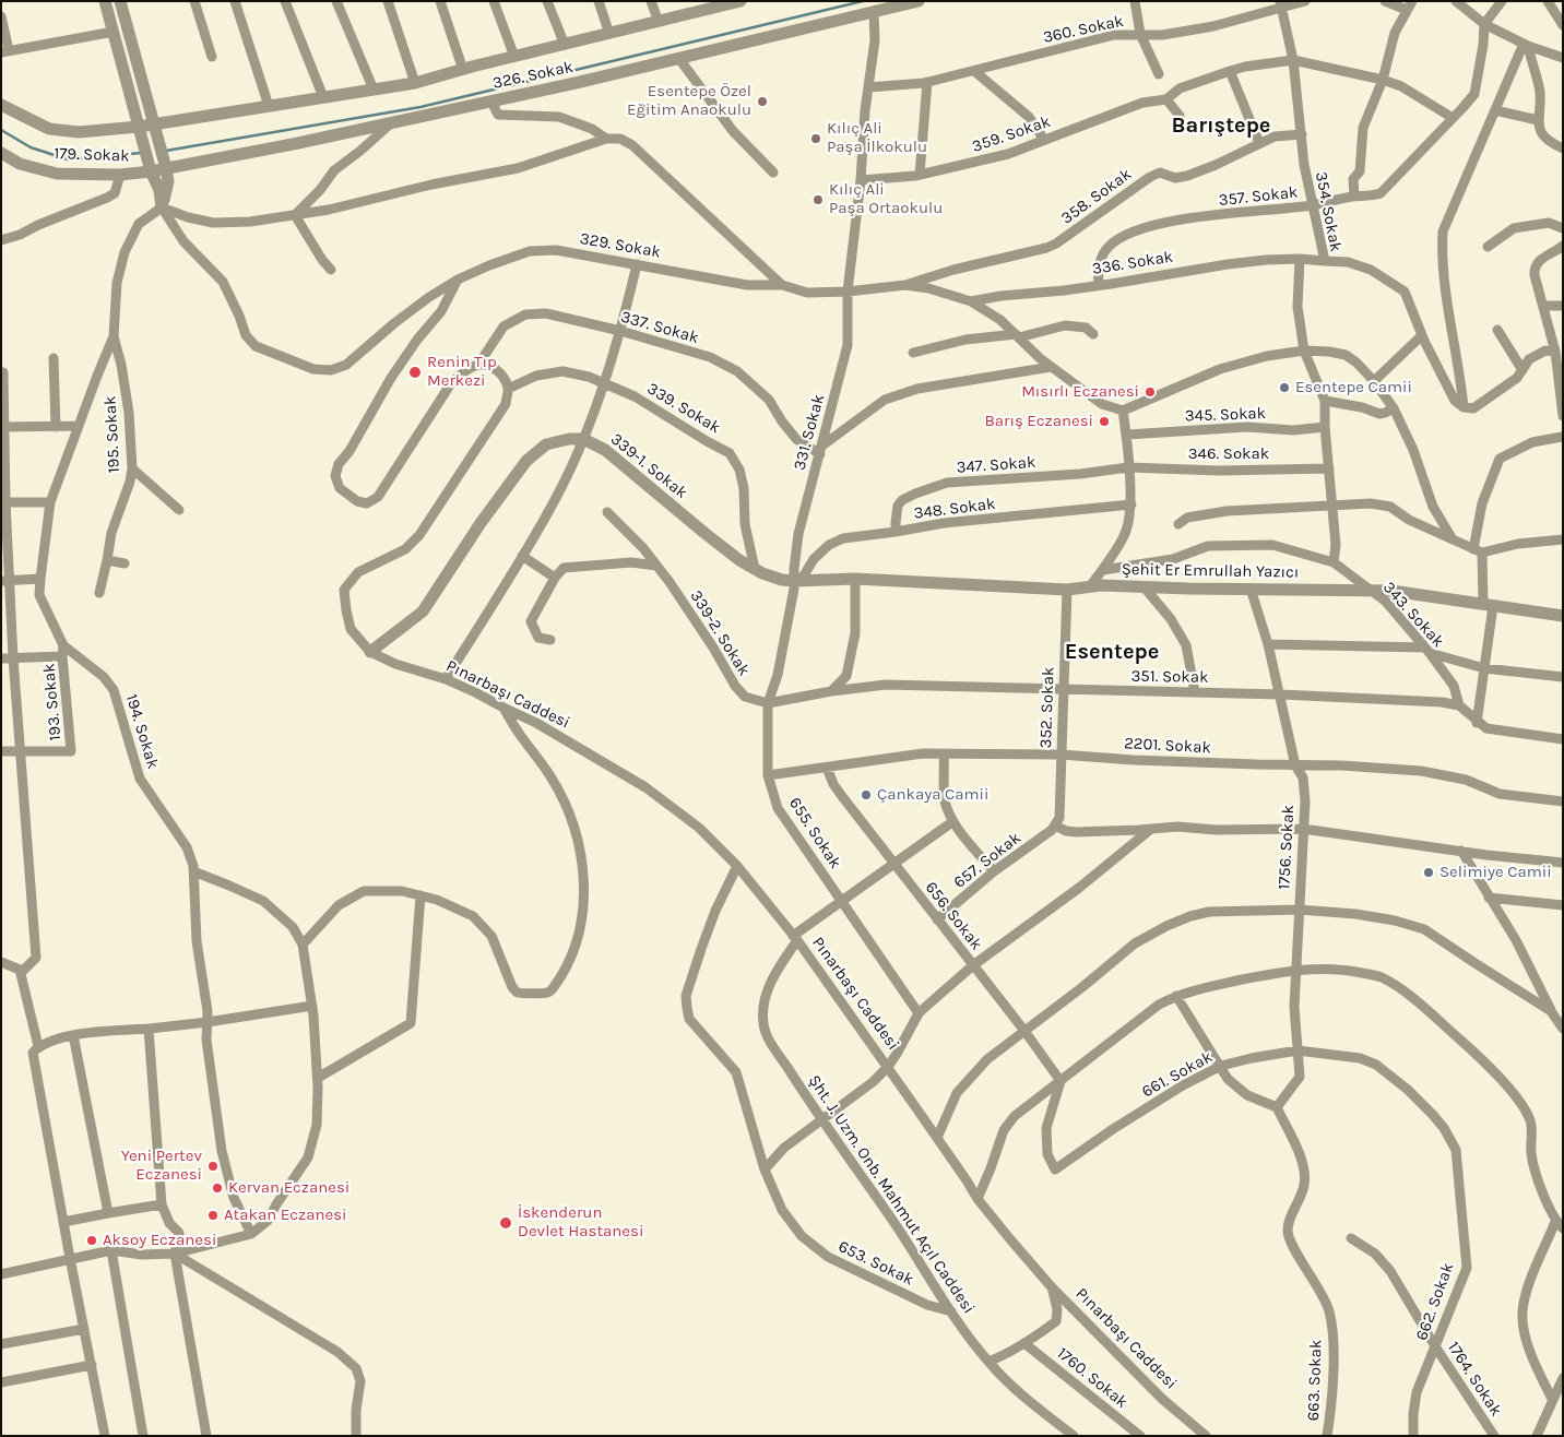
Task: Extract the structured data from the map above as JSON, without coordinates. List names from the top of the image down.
{
  "streets": {
    "street": [
      "360. Sokak",
      "326. Sokak",
      "359. Sokak",
      "179. Sokak",
      "358. Sokak",
      "357. Sokak",
      "354. Sokak",
      "329. Sokak",
      "336. Sokak",
      "337. Sokak",
      "339. Sokak",
      "345. Sokak",
      "331. Sokak",
      "195. Sokak",
      "346. Sokak",
      "347. Sokak",
      "339-1. Sokak",
      "348. Sokak",
      "Şehit Er Emrullah Yazıcı",
      "343. Sokak",
      "339-2. Sokak",
      "351. Sokak",
      "Pınarbaşı Caddesi",
      "193. Sokak",
      "352. Sokak",
      "194. Sokak",
      "2201. Sokak",
      "655. Sokak",
      "1756. Sokak",
      "657. Sokak",
      "656. Sokak",
      "661. Sokak",
      "Şht. J. Uzm. Onb. Mahmut Açıl Caddesi",
      "653. Sokak",
      "662. Sokak",
      "1760. Sokak",
      "1764. Sokak",
      "663. Sokak"
    ]
  },
  "crossings": [
    ["360. Sokak", "354. Sokak"],
    ["360. Sokak", "331. Sokak"],
    ["326. Sokak", "179. Sokak"],
    ["326. Sokak", "331. Sokak"],
    ["359. Sokak", "331. Sokak"],
    ["358. Sokak", "354. Sokak"],
    ["357. Sokak", "354. Sokak"],
    ["357. Sokak", "336. Sokak"],
    ["354. Sokak", "336. Sokak"],
    ["337. Sokak", "331. Sokak"],
    ["339. Sokak", "339-1. Sokak"],
    ["339. Sokak", "Pınarbaşı Caddesi"],
    ["331. Sokak", "339-1. Sokak"],
    ["331. Sokak", "348. Sokak"],
    ["331. Sokak", "655. Sokak"],
    ["195. Sokak", "194. Sokak"],
    ["346. Sokak", "347. Sokak"],
    ["347. Sokak", "348. Sokak"],
    ["339-1. Sokak", "348. Sokak"],
    ["339-1. Sokak", "Şehit Er Emrullah Yazıcı"],
    ["339-1. Sokak", "Pınarbaşı Caddesi"],
    ["339-1. Sokak", "655. Sokak"],
    ["348. Sokak", "655. Sokak"],
    ["Şehit Er Emrullah Yazıcı", "343. Sokak"],
    ["Şehit Er Emrullah Yazıcı", "352. Sokak"],
    ["Şehit Er Emrullah Yazıcı", "1756. Sokak"],
    ["343. Sokak", "351. Sokak"],
    ["339-2. Sokak", "351. Sokak"],
    ["339-2. Sokak", "655. Sokak"],
    ["351. Sokak", "352. Sokak"],
    ["351. Sokak", "655. Sokak"],
    ["351. Sokak", "1756. Sokak"],
    ["Pınarbaşı Caddesi", "Şht. J. Uzm. Onb. Mahmut Açıl Caddesi"],
    ["Pınarbaşı Caddesi", "653. Sokak"],
    ["193. Sokak", "194. Sokak"],
    ["352. Sokak", "2201. Sokak"],
    ["352. Sokak", "657. Sokak"],
    ["2201. Sokak", "655. Sokak"],
    ["2201. Sokak", "1756. Sokak"],
    ["2201. Sokak", "656. Sokak"],
    ["655. Sokak", "Şht. J. Uzm. Onb. Mahmut Açıl Caddesi"],
    ["1756. Sokak", "661. Sokak"],
    ["1756. Sokak", "663. Sokak"],
    ["657. Sokak", "656. Sokak"],
    ["656. Sokak", "661. Sokak"],
    ["656. Sokak", "Şht. J. Uzm. Onb. Mahmut Açıl Caddesi"],
    ["661. Sokak", "662. Sokak"],
    ["Şht. J. Uzm. Onb. Mahmut Açıl Caddesi", "653. Sokak"],
    ["662. Sokak", "1764. Sokak"]
  ],
  "districts": ["Barıştepe", "Esentepe"],
  "places": [
    "Esentepe Özel Eğitim Anaokulu",
    "Kılıç Ali Paşa İlkokulu",
    "Kılıç Ali Paşa Ortaokulu",
    "Renin Tıp Merkezi",
    "Esentepe Camii",
    "Mısırlı Eczanesi",
    "Barış Eczanesi",
    "Çankaya Camii",
    "Selimiye Camii",
    "Yeni Pertev Eczanesi",
    "Kervan Eczanesi",
    "Atakan Eczanesi",
    "İskenderun Devlet Hastanesi",
    "Aksoy Eczanesi"
  ]
}
